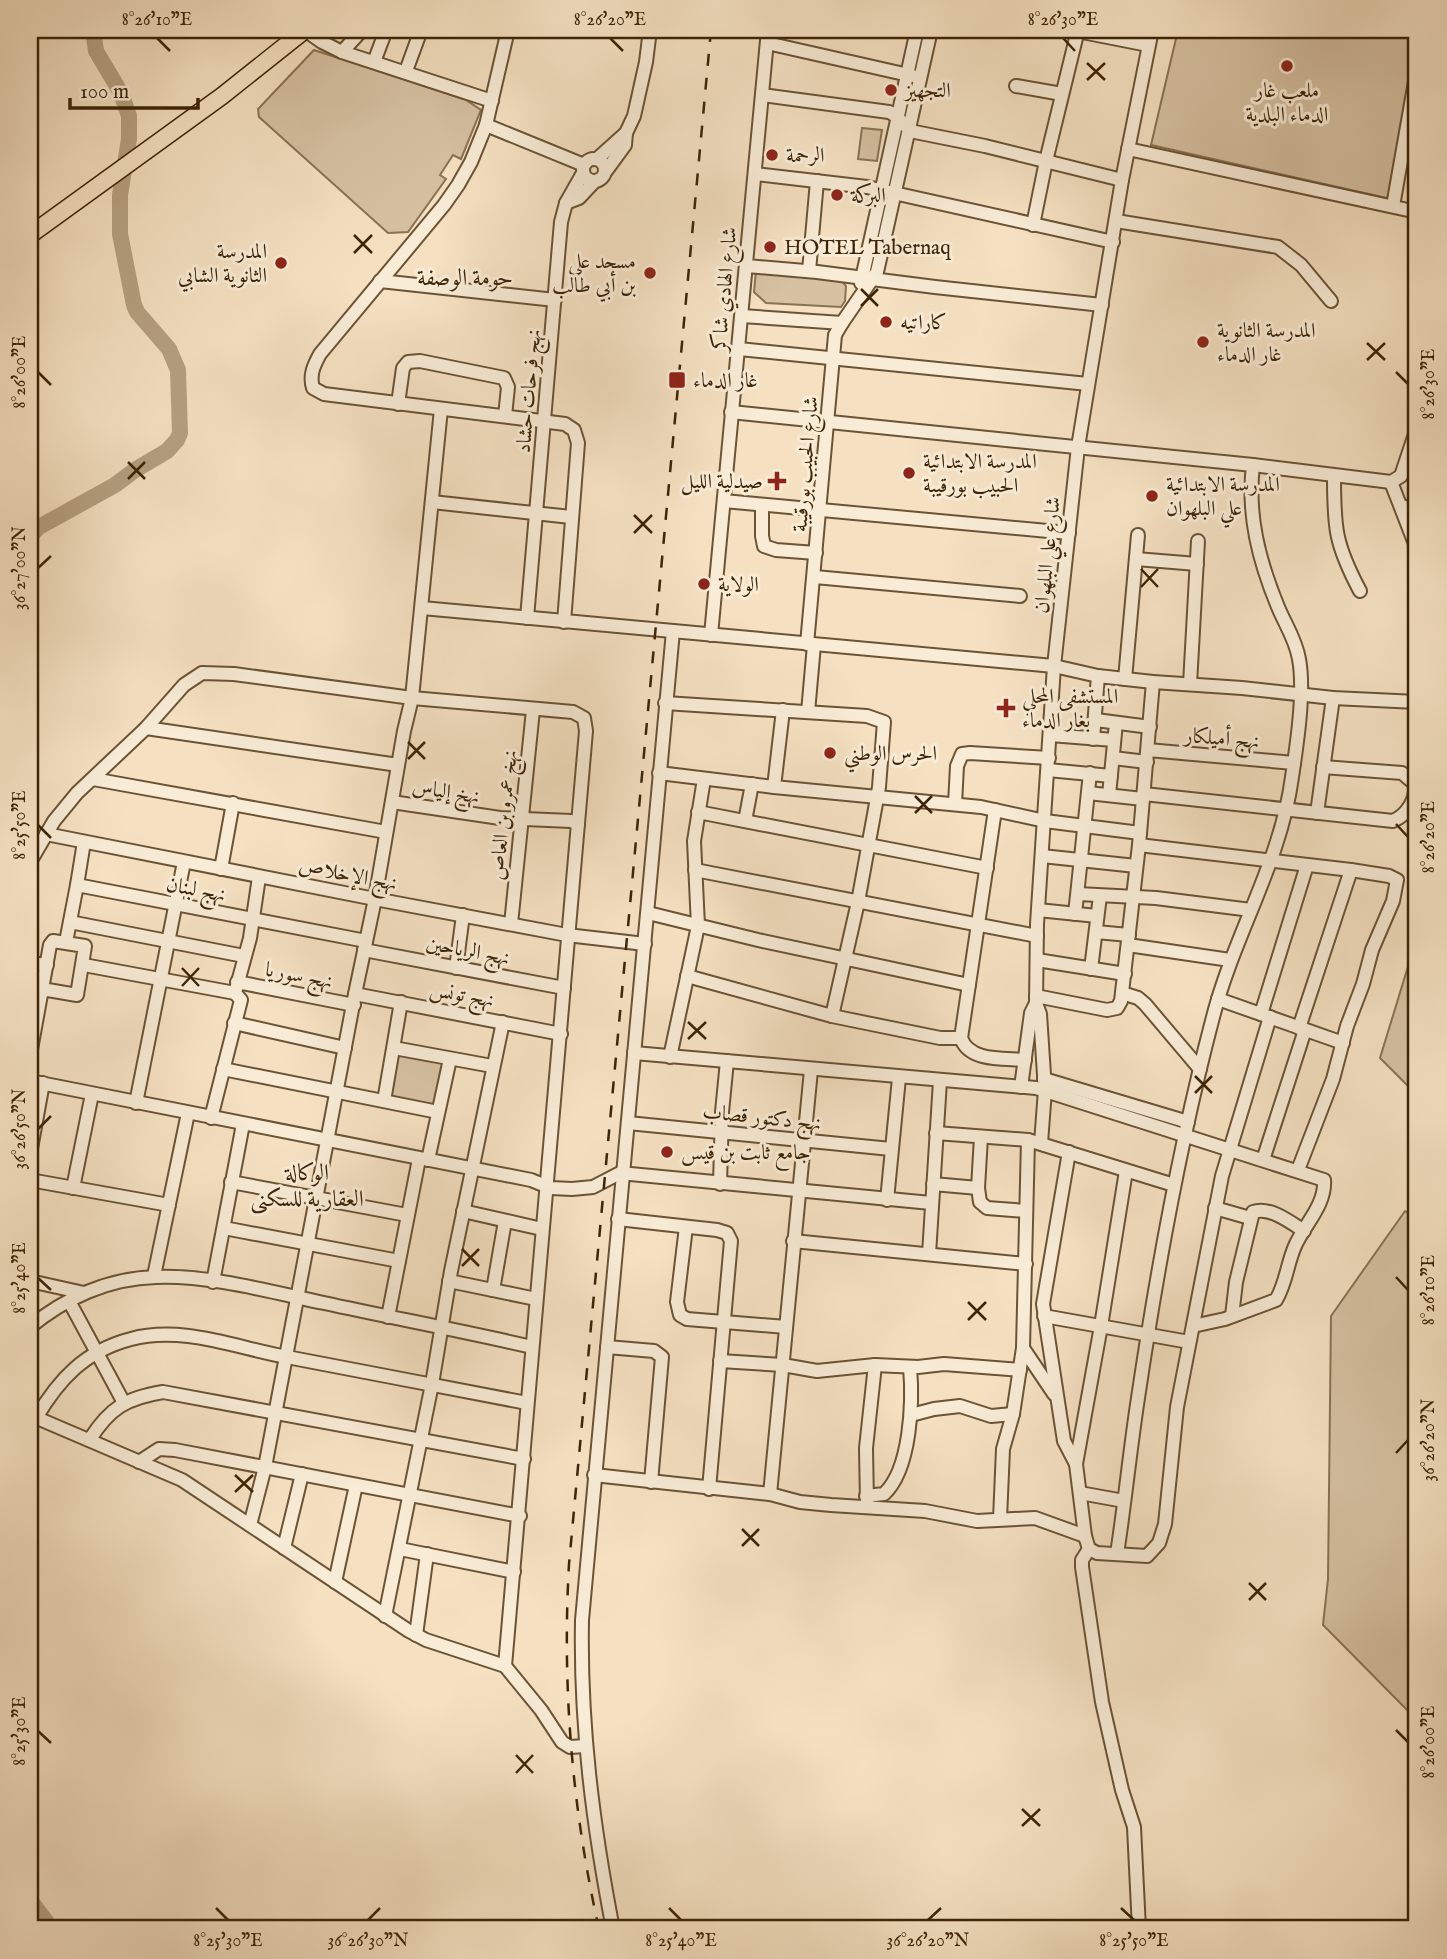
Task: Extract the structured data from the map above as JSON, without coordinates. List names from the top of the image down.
{
  "streets": {
    "street": [
      "شارع الهادي شاكر",
      "نهج فرحات حشاد",
      "شارع الحبيب بورقيبة",
      "شارع علي البلهوان",
      "نهج أميلكار",
      "نهخ إلياس",
      "نهخ عمرو بن العاص",
      "نهج الإخلاص",
      "نهج لبنان",
      "نهج الرياحين",
      "نهج سوريا",
      "نهج تونس",
      "نهج دكتور قصاب"
    ]
  },
  "crossings": [
    ["نهخ إلياس", "نهخ عمرو بن العاص"],
    ["نهخ عمرو بن العاص", "نهج الإخلاص"],
    ["نهج لبنان", "نهج الرياحين"],
    ["نهج سوريا", "نهج تونس"]
  ],
  "districts": ["حومة الوصفة", "الوكالة العقارية للسكنى"],
  "places": {
    "other": [
      "ملعب غار الدماء البلدية",
      "التجهيز",
      "الرحمة",
      "البركة",
      "HOTEL Tabernaq",
      "المدرسة الثانوية الشابي",
      "مسجد علي بن أبي طالب",
      "كاراتيه",
      "المدرسة الثانوية غار الدماء",
      "المدرسة الابتدائية الحبيب بورقيبة",
      "المدرسة الابتدائية علي البلهوان",
      "الولاية",
      "الحرس الوطني",
      "جامع ثابت بن قیس"
    ],
    "transit": ["غار الدماء"],
    "health": ["صيدلية الليل", "المستشفى المحلي بغار الدماء"]
  },
  "scale_bar": "100 m",
  "coordinates": [
    "8°26'10\"E",
    "8°26'20\"E",
    "8°26'30\"E",
    "8°26'00\"E",
    "36°27'00\"N",
    "8°25'50\"E",
    "36°26'50\"N",
    "8°25'40\"E",
    "36°26'20\"N",
    "8°25'30\"E",
    "36°26'30\"N"
  ]
}
